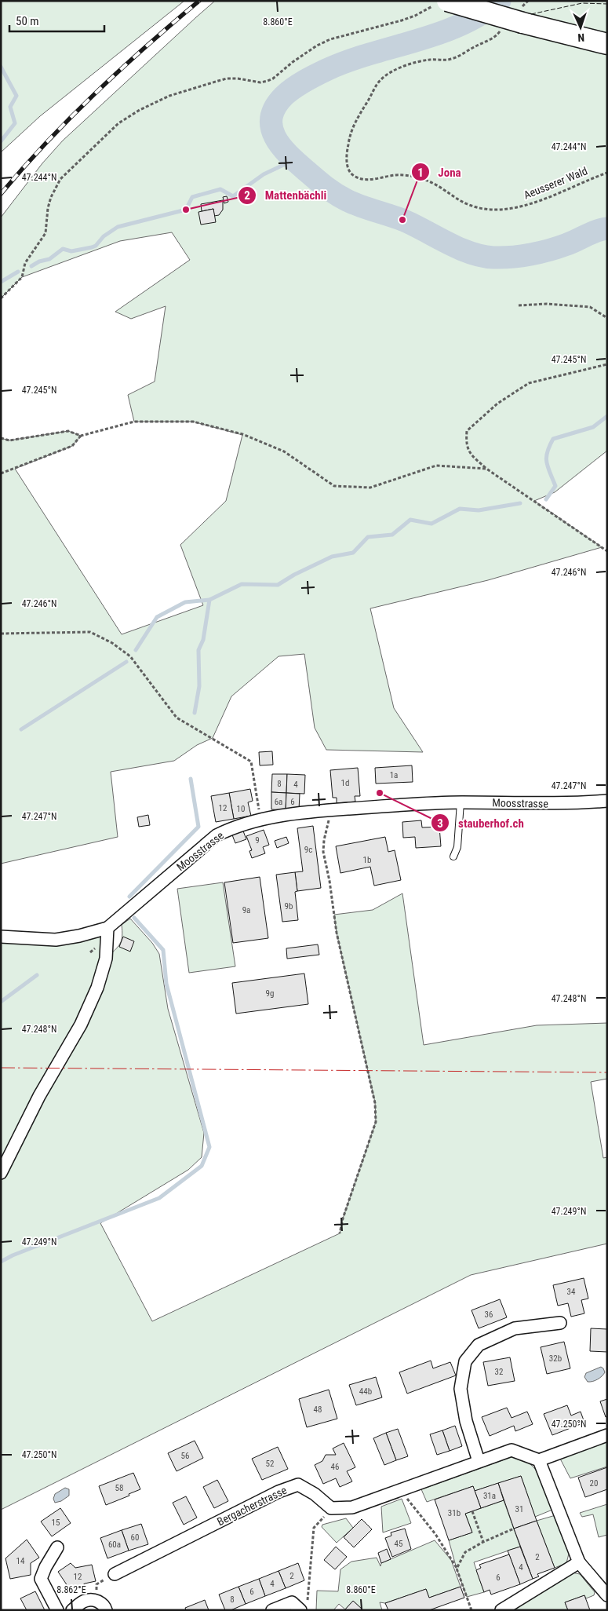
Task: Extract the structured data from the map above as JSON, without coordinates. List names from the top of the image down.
{
  "streets": {
    "street": ["Moosstrasse", "Bergacherstrasse"],
    "path": ["Aeusserer Wald"]
  },
  "places": ["Mattenbächli", "Jona", "stauberhof.ch"],
  "house_numbers": [
    "1a",
    "1d",
    "8",
    "4",
    "6a",
    "6",
    "12",
    "10",
    "9",
    "9c",
    "1b",
    "9b",
    "9a",
    "9g",
    "34",
    "36",
    "32b",
    "32",
    "44b",
    "48",
    "56",
    "52",
    "46",
    "20",
    "58",
    "31a",
    "31",
    "31b",
    "15",
    "60",
    "45",
    "60a",
    "2",
    "14",
    "4",
    "2",
    "12",
    "6",
    "4",
    "6",
    "8"
  ],
  "scale_bar": "50 m",
  "north": "bottom",
  "coordinates": [
    "8.860°E",
    "47.244°N",
    "47.245°N",
    "47.246°N",
    "47.247°N",
    "47.248°N",
    "47.249°N",
    "47.250°N",
    "8.862°E"
  ]
}
